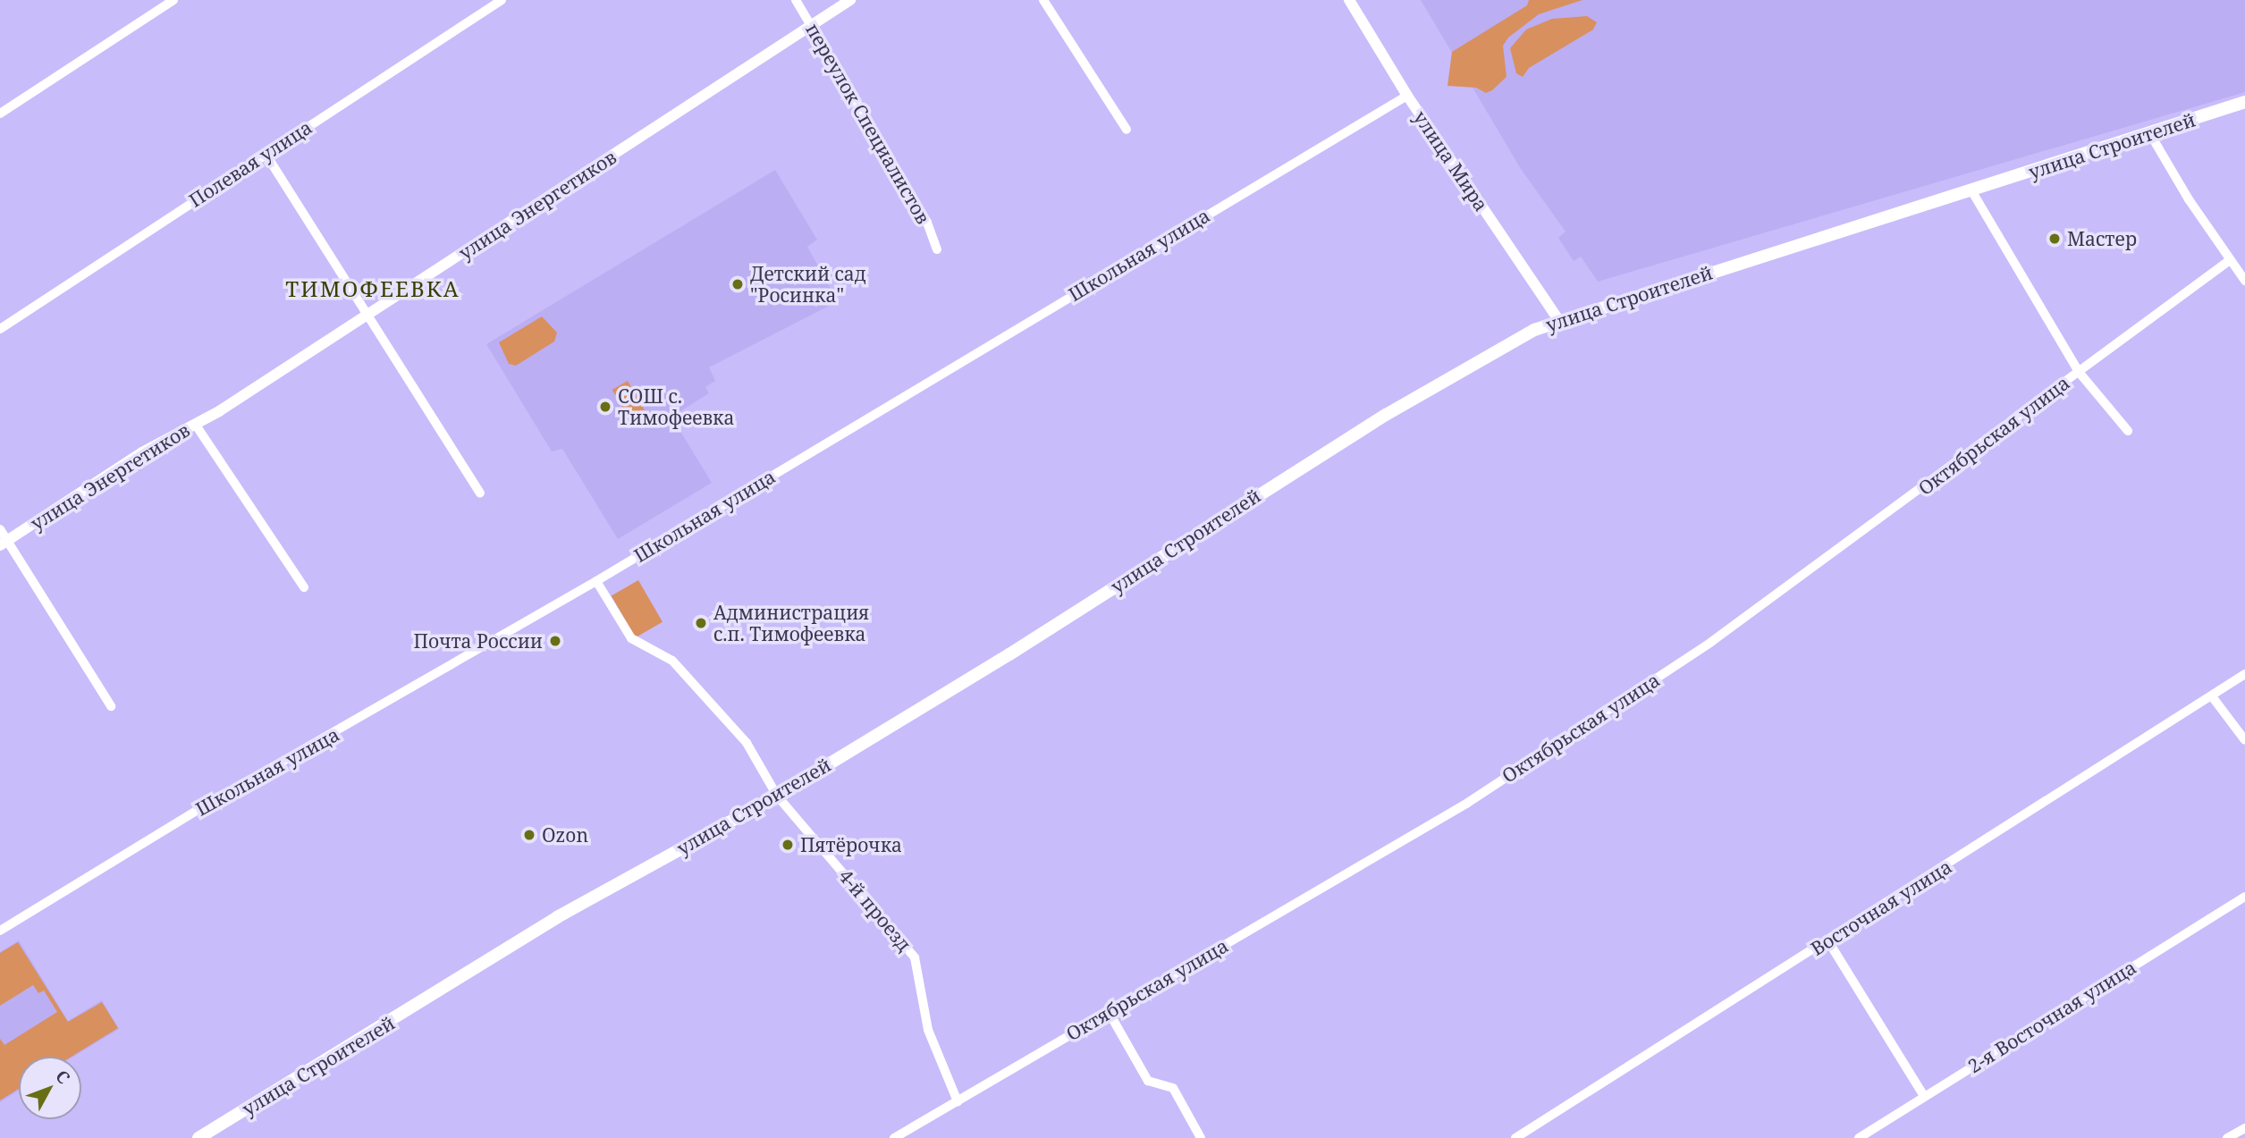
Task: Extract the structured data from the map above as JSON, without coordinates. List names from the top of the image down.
{
  "streets": {
    "main road": ["улица Строителей"],
    "street": [
      "переулок Специалистов",
      "улица Мира",
      "Полевая улица",
      "улица Энергетиков",
      "Школьная улица",
      "Октябрьская улица",
      "Восточная улица",
      "4-й проезд",
      "2-я Восточная улица"
    ]
  },
  "crossings": [
    ["переулок Специалистов", "улица Энергетиков"],
    ["улица Строителей", "улица Мира"],
    ["улица Строителей", "4-й проезд"],
    ["улица Мира", "Школьная улица"],
    ["Школьная улица", "4-й проезд"],
    ["Октябрьская улица", "4-й проезд"]
  ],
  "districts": ["ТИМОФЕЕВКА"],
  "places": [
    "Мастер",
    "Детский сад \"Росинка\"",
    "СОШ с. Тимофеевка",
    "Администрация с.п. Тимофеевка",
    "Почта России",
    "Ozon",
    "Пятёрочка"
  ],
  "north": "top right"
}
